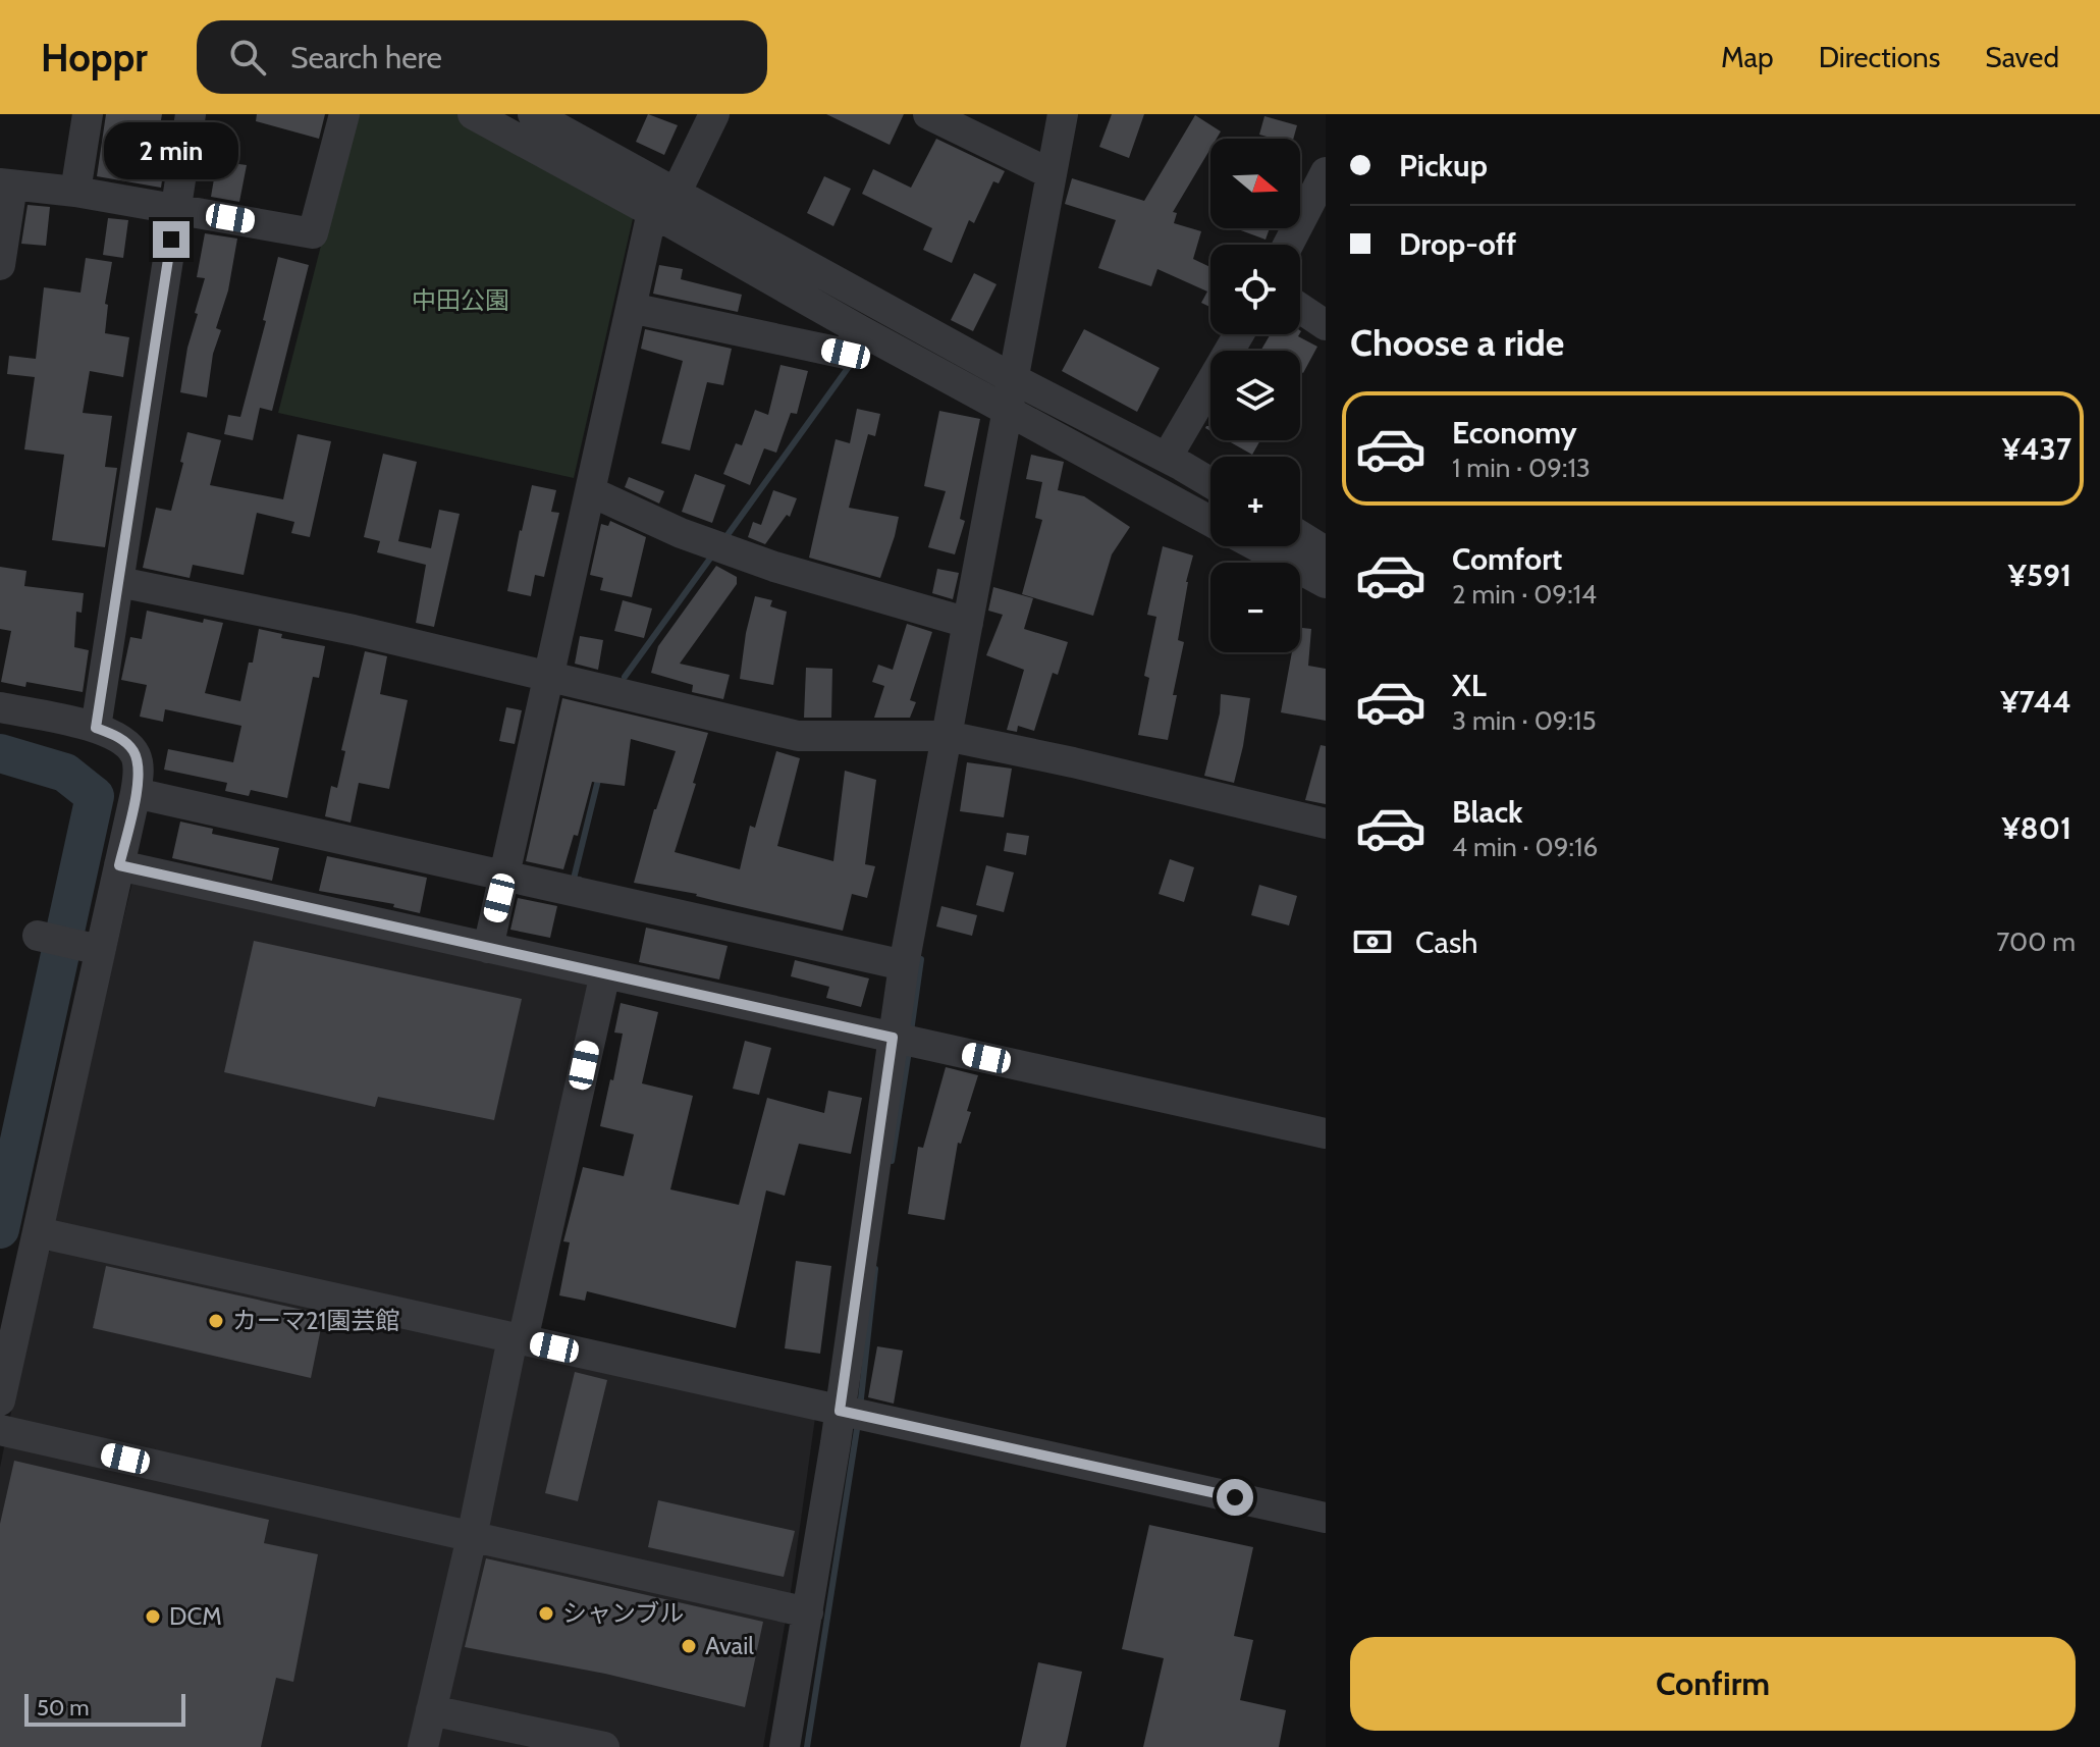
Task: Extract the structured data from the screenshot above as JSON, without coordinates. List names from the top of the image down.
{
  "parks": ["中田公園"],
  "places": [
    "カーマ21園芸館",
    "シャンブル",
    "DCM",
    "Avail"
  ],
  "scale_bar": "50 m",
  "north": "right",
  "page": {
    "header": "Hoppr",
    "search": "Search here",
    "nav": ["Map", "Directions", "Saved"],
    "banner": ["Pickup", "Drop-off"],
    "bubble": "2 min",
    "map_buttons": ["+", "−"],
    "heading": "Choose a ride",
    "list": [
      {
        "name": "Economy",
        "note": "1 min · 09:13",
        "value": "¥437"
      },
      {
        "name": "Comfort",
        "note": "2 min · 09:14",
        "value": "¥591"
      },
      {
        "name": "XL",
        "note": "3 min · 09:15",
        "value": "¥744"
      },
      {
        "name": "Black",
        "note": "4 min · 09:16",
        "value": "¥801"
      }
    ],
    "pay": ["Cash", "700 m"],
    "buttons": "Confirm",
    "scale": "50 m"
  }
}
